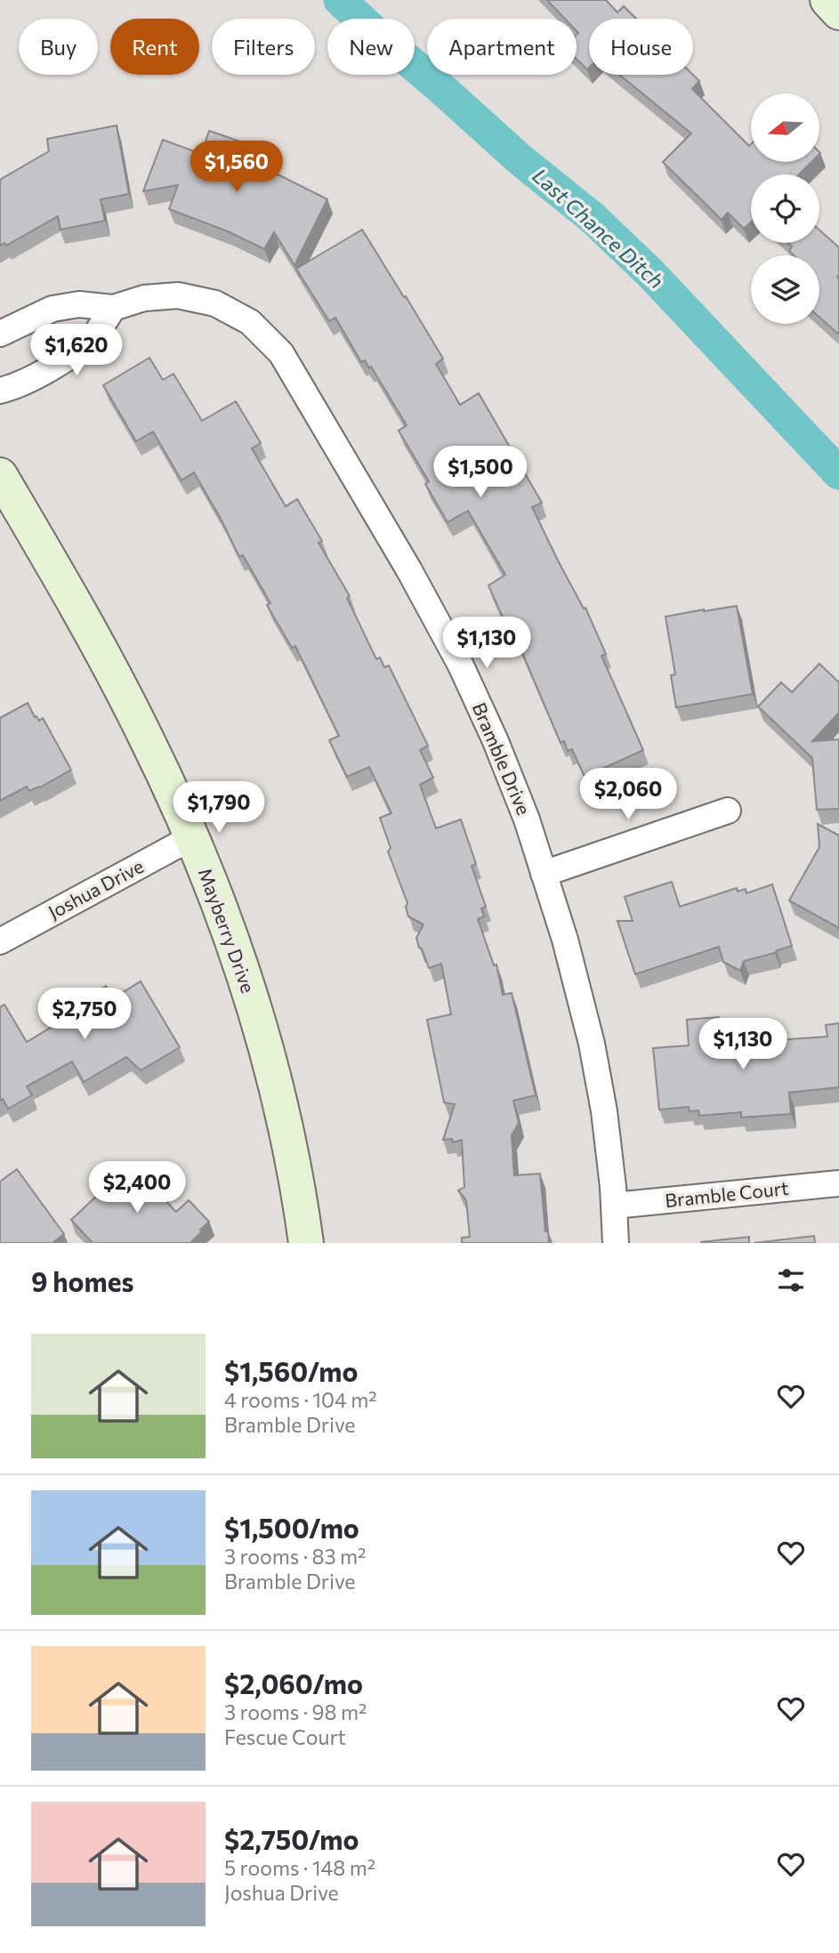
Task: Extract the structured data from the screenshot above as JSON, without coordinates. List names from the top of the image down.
{
  "streets": {
    "main road": ["Mayberry Drive"],
    "street": ["Bramble Drive", "Joshua Drive", "Bramble Court"]
  },
  "crossings": [
    ["Bramble Drive", "Bramble Court"],
    ["Joshua Drive", "Mayberry Drive"]
  ],
  "water": ["Last Chance Ditch"],
  "north": "left",
  "page": {
    "chip": [
      "Buy",
      "Rent",
      "Filters",
      "New",
      "Apartment",
      "House"
    ],
    "price": [
      "$1,560",
      "$1,620",
      "$1,500",
      "$1,130",
      "$2,060",
      "$1,790",
      "$2,750",
      "$1,130",
      "$2,400"
    ],
    "heading": "9 homes",
    "list": [
      {
        "name": "$1,560/mo",
        "note": "4 rooms · 104 m² · Bramble Drive"
      },
      {
        "name": "$1,500/mo",
        "note": "3 rooms · 83 m² · Bramble Drive"
      },
      {
        "name": "$2,060/mo",
        "note": "3 rooms · 98 m² · Fescue Court"
      },
      {
        "name": "$2,750/mo",
        "note": "5 rooms · 148 m² · Joshua Drive"
      }
    ]
  }
}
